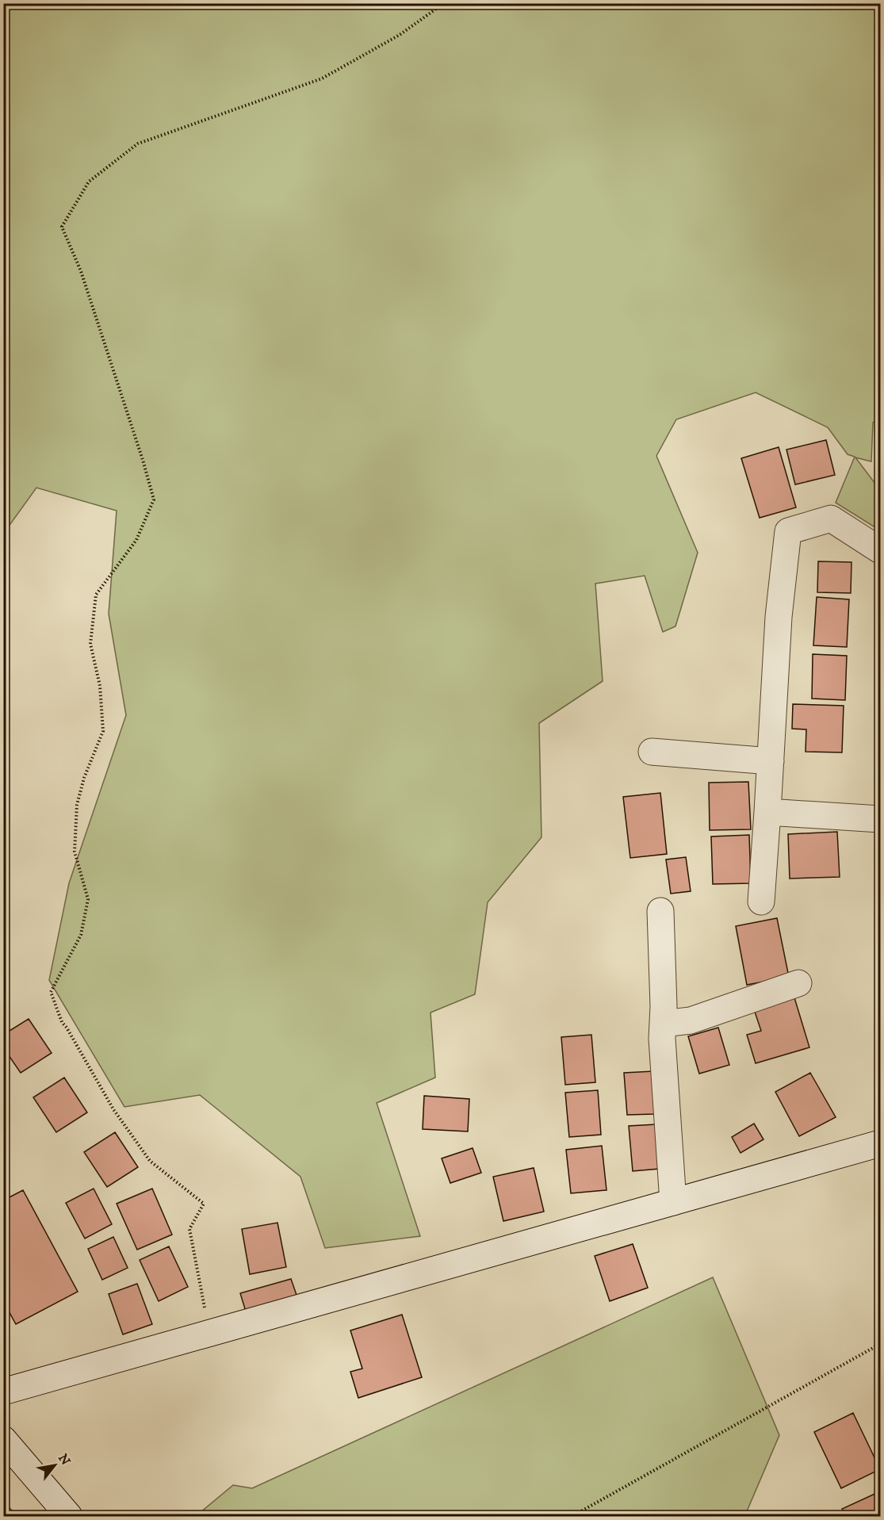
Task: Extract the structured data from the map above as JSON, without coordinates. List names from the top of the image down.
{
  "north": "top right"
}
